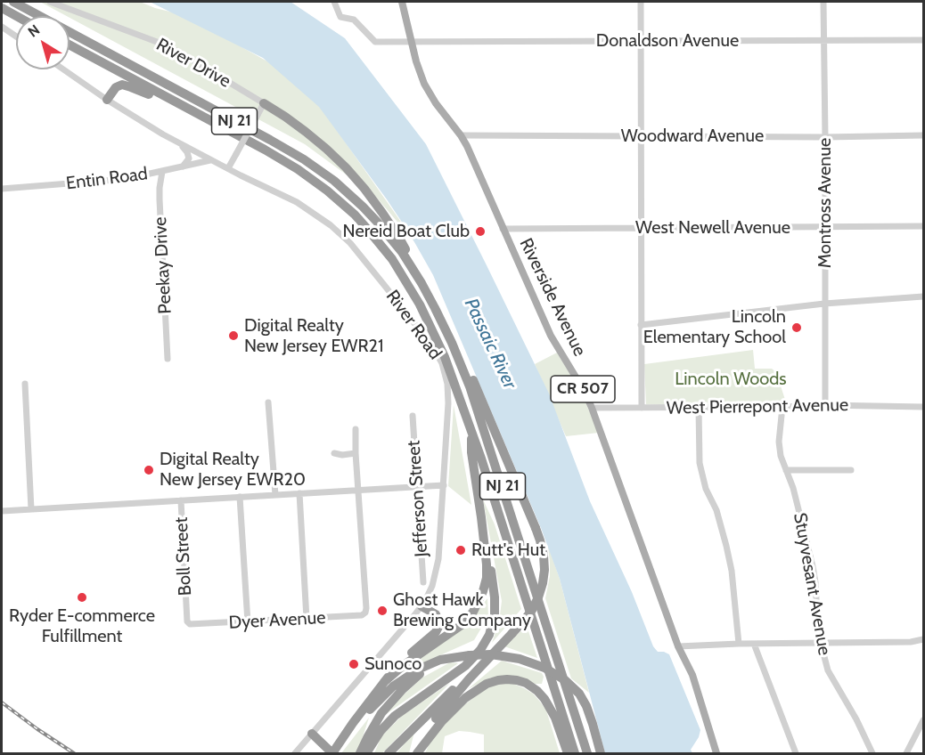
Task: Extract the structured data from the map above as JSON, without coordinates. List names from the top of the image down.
{
  "streets": {
    "highway": ["NJ 21"],
    "main road": ["Riverside Avenue", "CR 507"],
    "street": [
      "Donaldson Avenue",
      "River Drive",
      "Woodward Avenue",
      "Entin Road",
      "Montross Avenue",
      "West Newell Avenue",
      "Peekay Drive",
      "River Road",
      "West Pierrepont Avenue",
      "Jefferson Street",
      "Boll Street",
      "Stuyvesant Avenue",
      "Dyer Avenue"
    ]
  },
  "crossings": [
    ["Donaldson Avenue", "Montross Avenue"],
    ["Donaldson Avenue", "Riverside Avenue"],
    ["Donaldson Avenue", "CR 507"],
    ["Woodward Avenue", "Montross Avenue"],
    ["Woodward Avenue", "Riverside Avenue"],
    ["Entin Road", "Peekay Drive"],
    ["Entin Road", "River Road"],
    ["Montross Avenue", "West Newell Avenue"],
    ["Montross Avenue", "West Pierrepont Avenue"],
    ["West Newell Avenue", "Riverside Avenue"],
    ["Riverside Avenue", "CR 507"],
    ["Riverside Avenue", "West Pierrepont Avenue"],
    ["West Pierrepont Avenue", "Stuyvesant Avenue"],
    ["Boll Street", "Dyer Avenue"]
  ],
  "water": ["Passaic River"],
  "parks": ["Lincoln Woods"],
  "places": [
    "Nereid Boat Club",
    "Lincoln Elementary School",
    "Digital Realty New Jersey EWR21",
    "Digital Realty New Jersey EWR20",
    "Rutt's Hut",
    "Ryder E-commerce Fulfillment",
    "Ghost Hawk Brewing Company",
    "Sunoco"
  ],
  "north": "top left"
}
